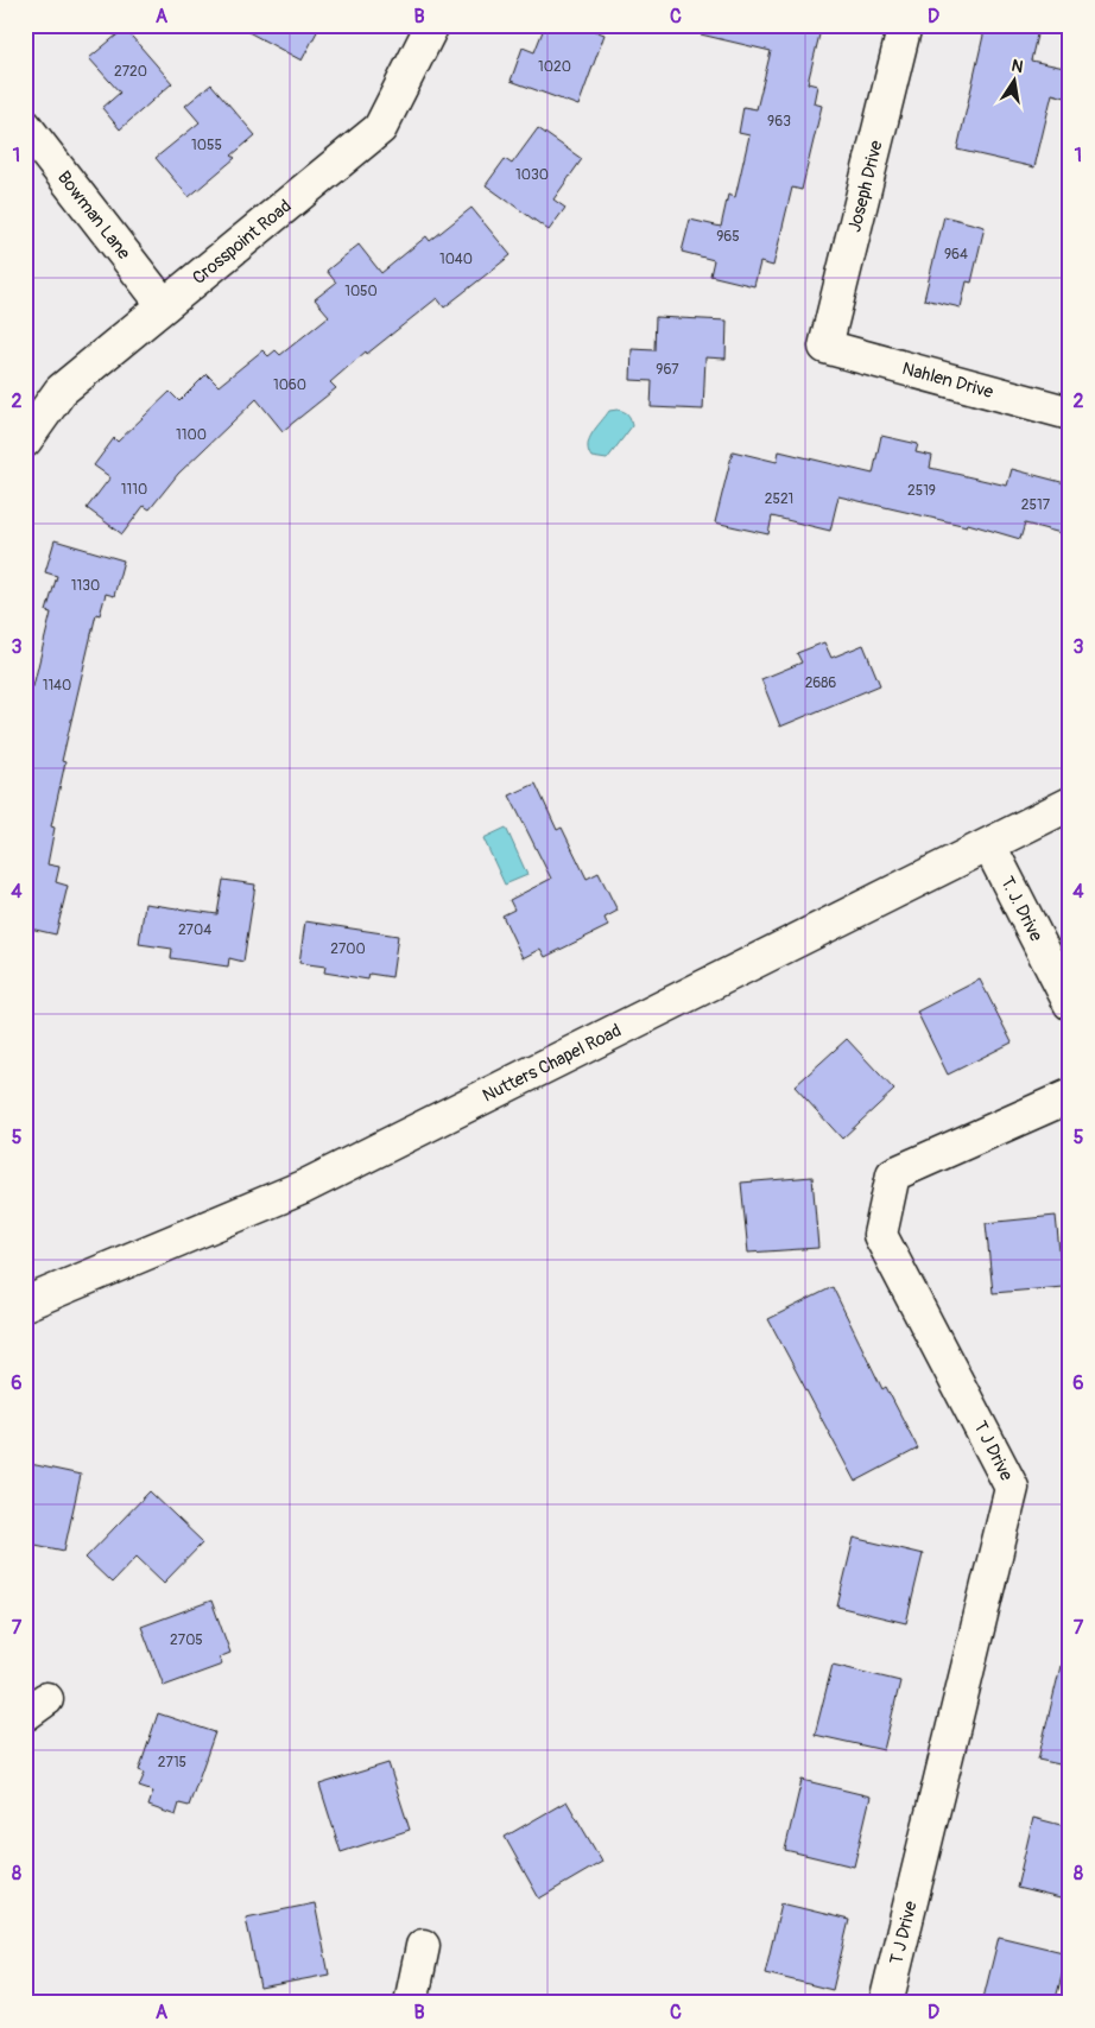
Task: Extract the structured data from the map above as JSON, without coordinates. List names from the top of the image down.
{
  "streets": {
    "street": [
      "Joseph Drive",
      "Bowman Lane",
      "Crosspoint Road",
      "Nahlen Drive",
      "T. J. Drive",
      "Nutters Chapel Road",
      "T J Drive"
    ]
  },
  "crossings": [
    ["Joseph Drive", "Nahlen Drive"],
    ["Bowman Lane", "Crosspoint Road"],
    ["T. J. Drive", "Nutters Chapel Road"]
  ],
  "house_numbers": [
    "1020",
    "2720",
    "963",
    "1055",
    "1030",
    "965",
    "964",
    "1040",
    "1050",
    "967",
    "1060",
    "1100",
    "1110",
    "2519",
    "2521",
    "2517",
    "1130",
    "2686",
    "1140",
    "2704",
    "2700",
    "2705",
    "2715"
  ],
  "north": "top",
  "grid": {
    "columns": [
      "A",
      "B",
      "C",
      "D"
    ],
    "rows": [
      "1",
      "2",
      "3",
      "4",
      "5",
      "6",
      "7",
      "8"
    ]
  }
}
